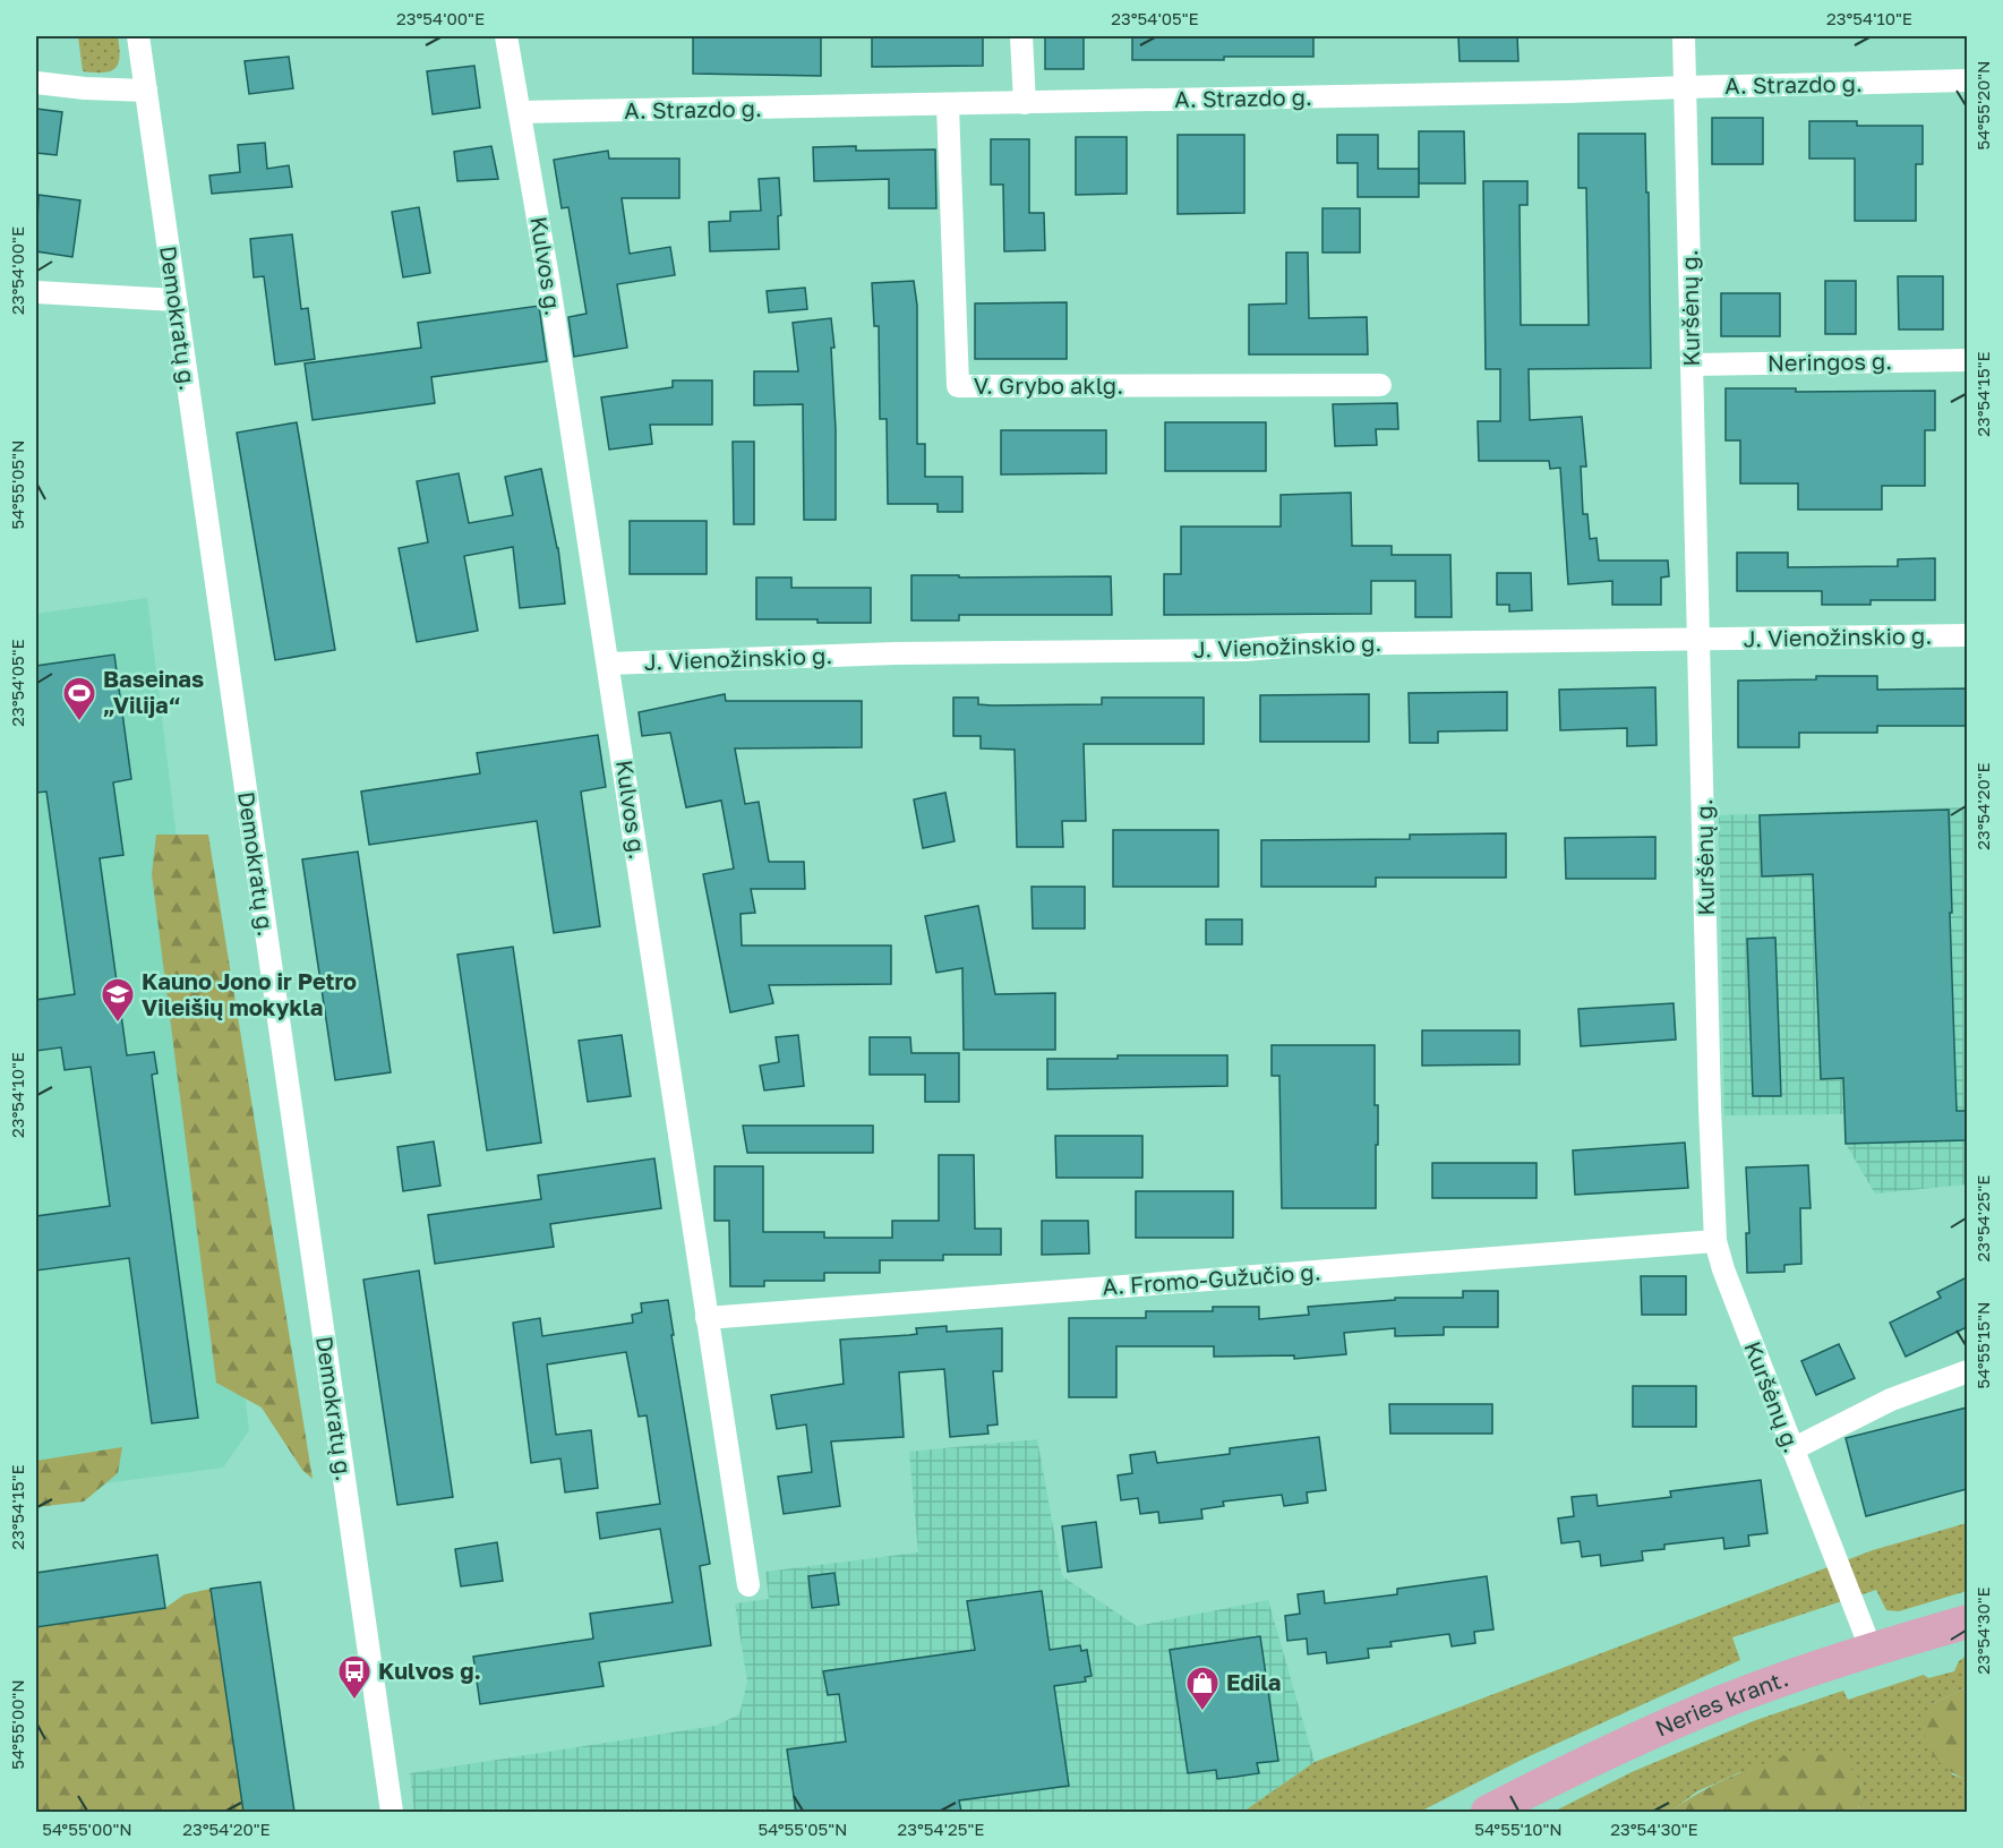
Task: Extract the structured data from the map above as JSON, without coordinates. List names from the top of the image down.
{
  "streets": {
    "main road": ["Neries krant."],
    "street": [
      "A. Strazdo g.",
      "Kulvos g.",
      "Kuršėnų g.",
      "Demokratų g.",
      "Neringos g.",
      "V. Grybo aklg.",
      "J. Vienožinskio g.",
      "A. Fromo-Gužučio g."
    ]
  },
  "crossings": [
    ["A. Strazdo g.", "Kulvos g."],
    ["A. Strazdo g.", "Kuršėnų g."],
    ["A. Strazdo g.", "V. Grybo aklg."],
    ["Kulvos g.", "J. Vienožinskio g."],
    ["Kulvos g.", "A. Fromo-Gužučio g."],
    ["Kuršėnų g.", "Neringos g."],
    ["Kuršėnų g.", "J. Vienožinskio g."],
    ["Kuršėnų g.", "A. Fromo-Gužučio g."],
    ["Kuršėnų g.", "Neries krant."]
  ],
  "places": {
    "sports": ["Baseinas „Vilija“"],
    "school or university": ["Kauno Jono ir Petro Vileišių mokykla"],
    "bus stop": ["Kulvos g."],
    "shop": ["Edila"]
  },
  "coordinates": [
    "23°54'00\"E",
    "23°54'05\"E",
    "23°54'10\"E",
    "54°55'20\"N",
    "23°54'15\"E",
    "54°55'05\"N",
    "23°54'20\"E",
    "23°54'25\"E",
    "54°55'15\"N",
    "23°54'30\"E",
    "54°55'00\"N",
    "54°55'10\"N"
  ]
}
